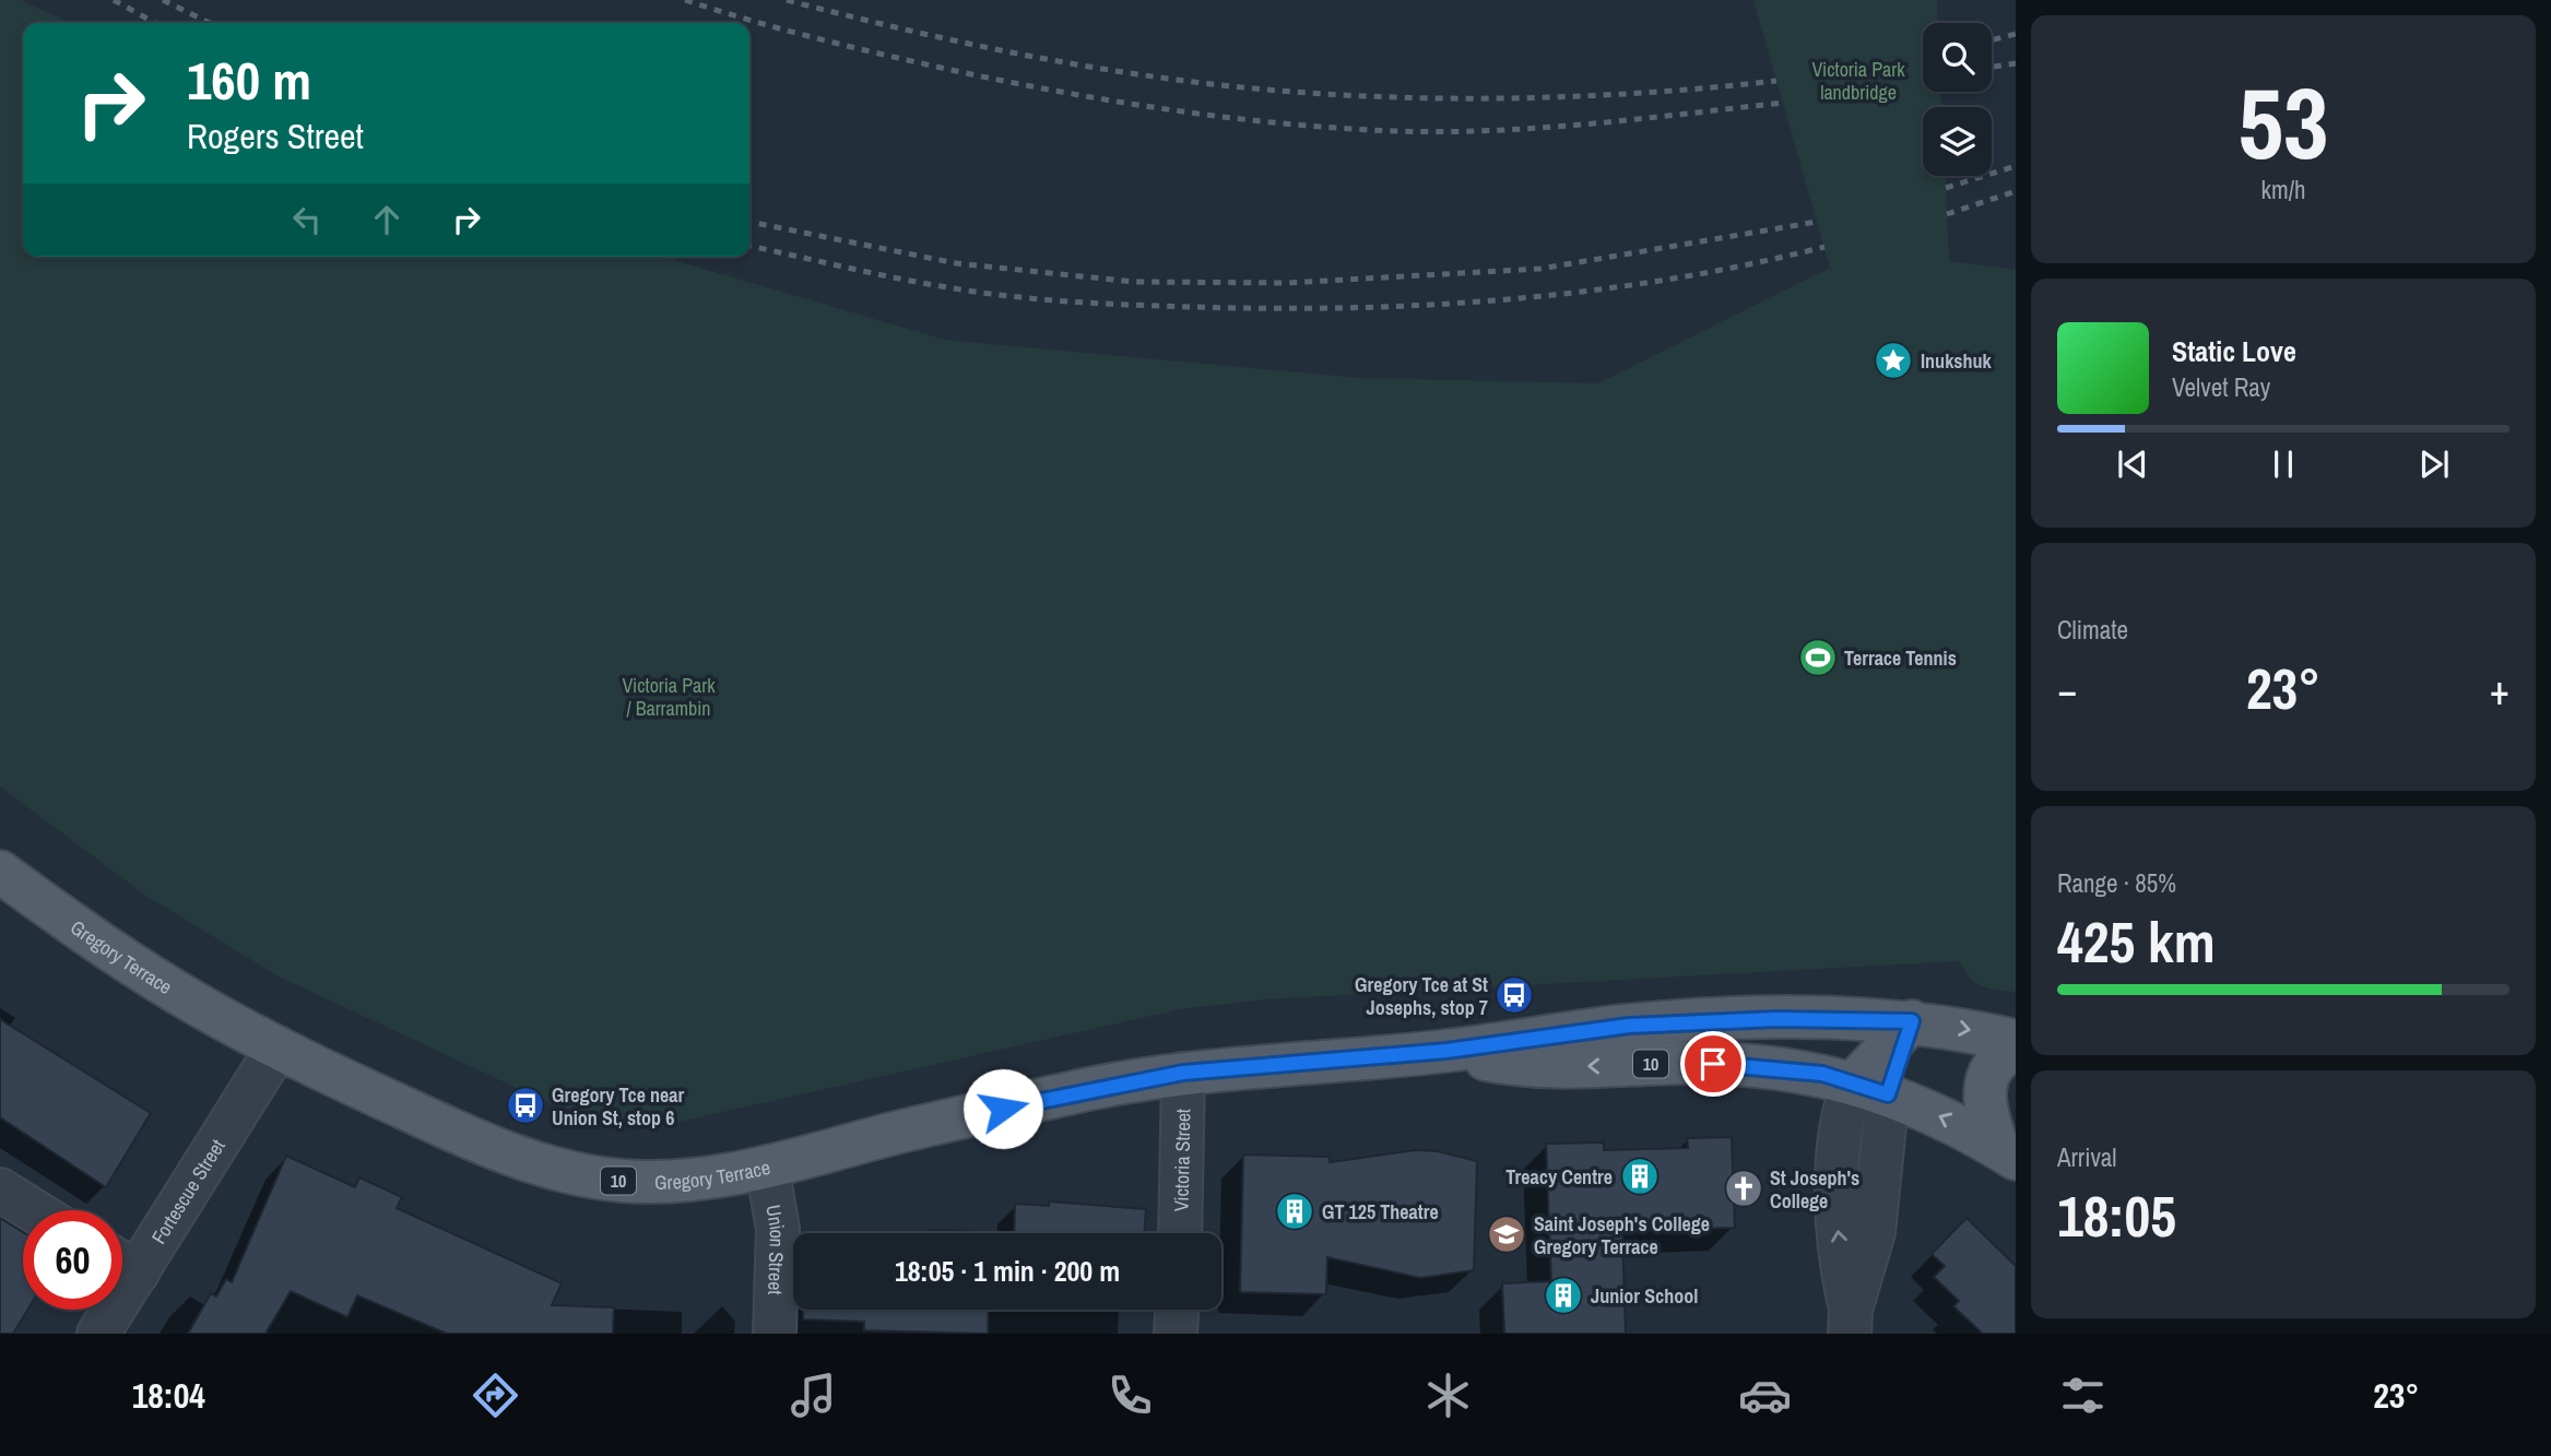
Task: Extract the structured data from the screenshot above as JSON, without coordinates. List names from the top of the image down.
{
  "streets": {
    "main road": ["Gregory Terrace", "10"],
    "street": ["Victoria Street", "Fortescue Street", "Union Street"]
  },
  "crossings": [
    ["Gregory Terrace", "Victoria Street"],
    ["Gregory Terrace", "Fortescue Street"],
    ["Gregory Terrace", "Union Street"]
  ],
  "parks": ["Victoria Park landbridge", "Victoria Park / Barrambin"],
  "places": {
    "place": ["Inukshuk"],
    "sports": ["Terrace Tennis"],
    "bus stop": ["Gregory Tce at St Josephs, stop 7", "Gregory Tce near Union St, stop 6"],
    "building": ["Treacy Centre", "GT 125 Theatre", "Junior School"],
    "church": ["St Joseph's College"],
    "school or university": ["Saint Joseph's College Gregory Terrace"]
  },
  "page": {
    "tile": [
      ["53", "km/h"],
      "Climate",
      ["Range · 85%", "425 km"],
      ["Arrival", "18:05"]
    ],
    "turn": ["160 m", "Rogers Street"],
    "song": ["Static Love", "Velvet Ray"],
    "heat": ["−", "23°", "+"],
    "limit": "60",
    "trip": "18:05 · 1 min · 200 m",
    "tabs": ["18:04", "23°"]
  }
}
